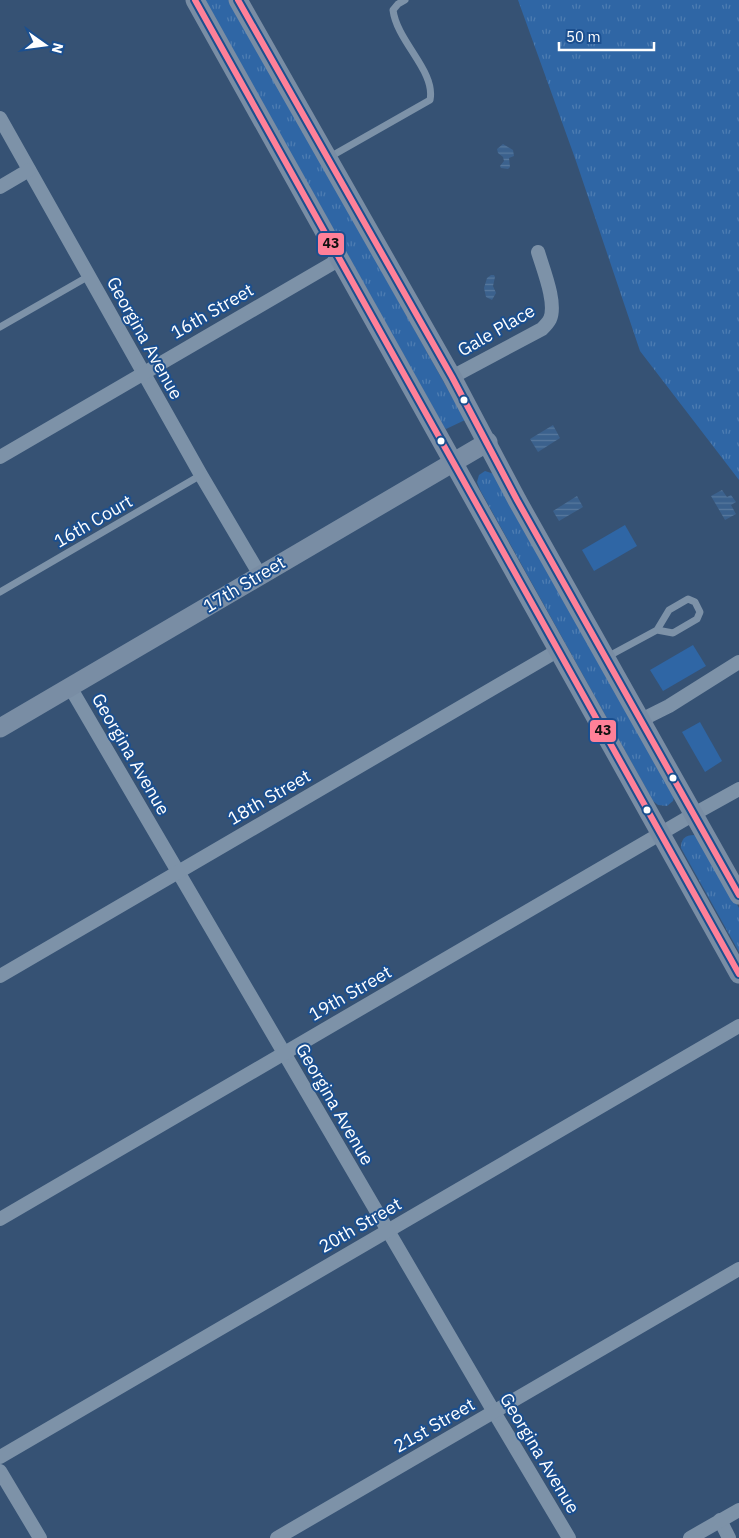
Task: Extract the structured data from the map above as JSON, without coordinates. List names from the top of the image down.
{
  "streets": {
    "main road": ["17th Street"],
    "street": [
      "16th Street",
      "Gale Place",
      "Georgina Avenue",
      "18th Street",
      "19th Street",
      "20th Street",
      "21st Street"
    ],
    "lane": ["16th Court"]
  },
  "crossings": [
    ["16th Street", "Georgina Avenue"],
    ["Georgina Avenue", "16th Court"],
    ["Georgina Avenue", "17th Street"],
    ["Georgina Avenue", "18th Street"],
    ["Georgina Avenue", "19th Street"],
    ["Georgina Avenue", "20th Street"],
    ["Georgina Avenue", "21st Street"]
  ],
  "lines": ["transit line 43"],
  "scale_bar": "50 m",
  "north": "right"
}
